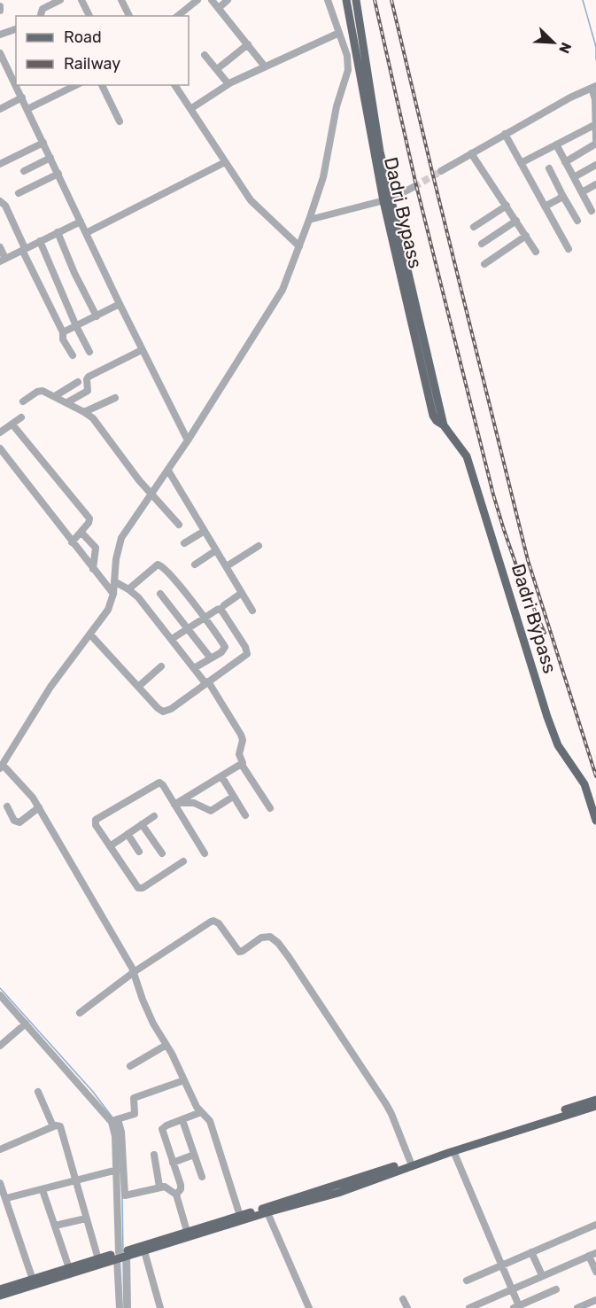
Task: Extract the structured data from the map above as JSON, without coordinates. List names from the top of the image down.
{
  "streets": {
    "main road": ["Dadri Bypass"]
  },
  "legend": ["Road", "Railway"],
  "north": "bottom right"
}
